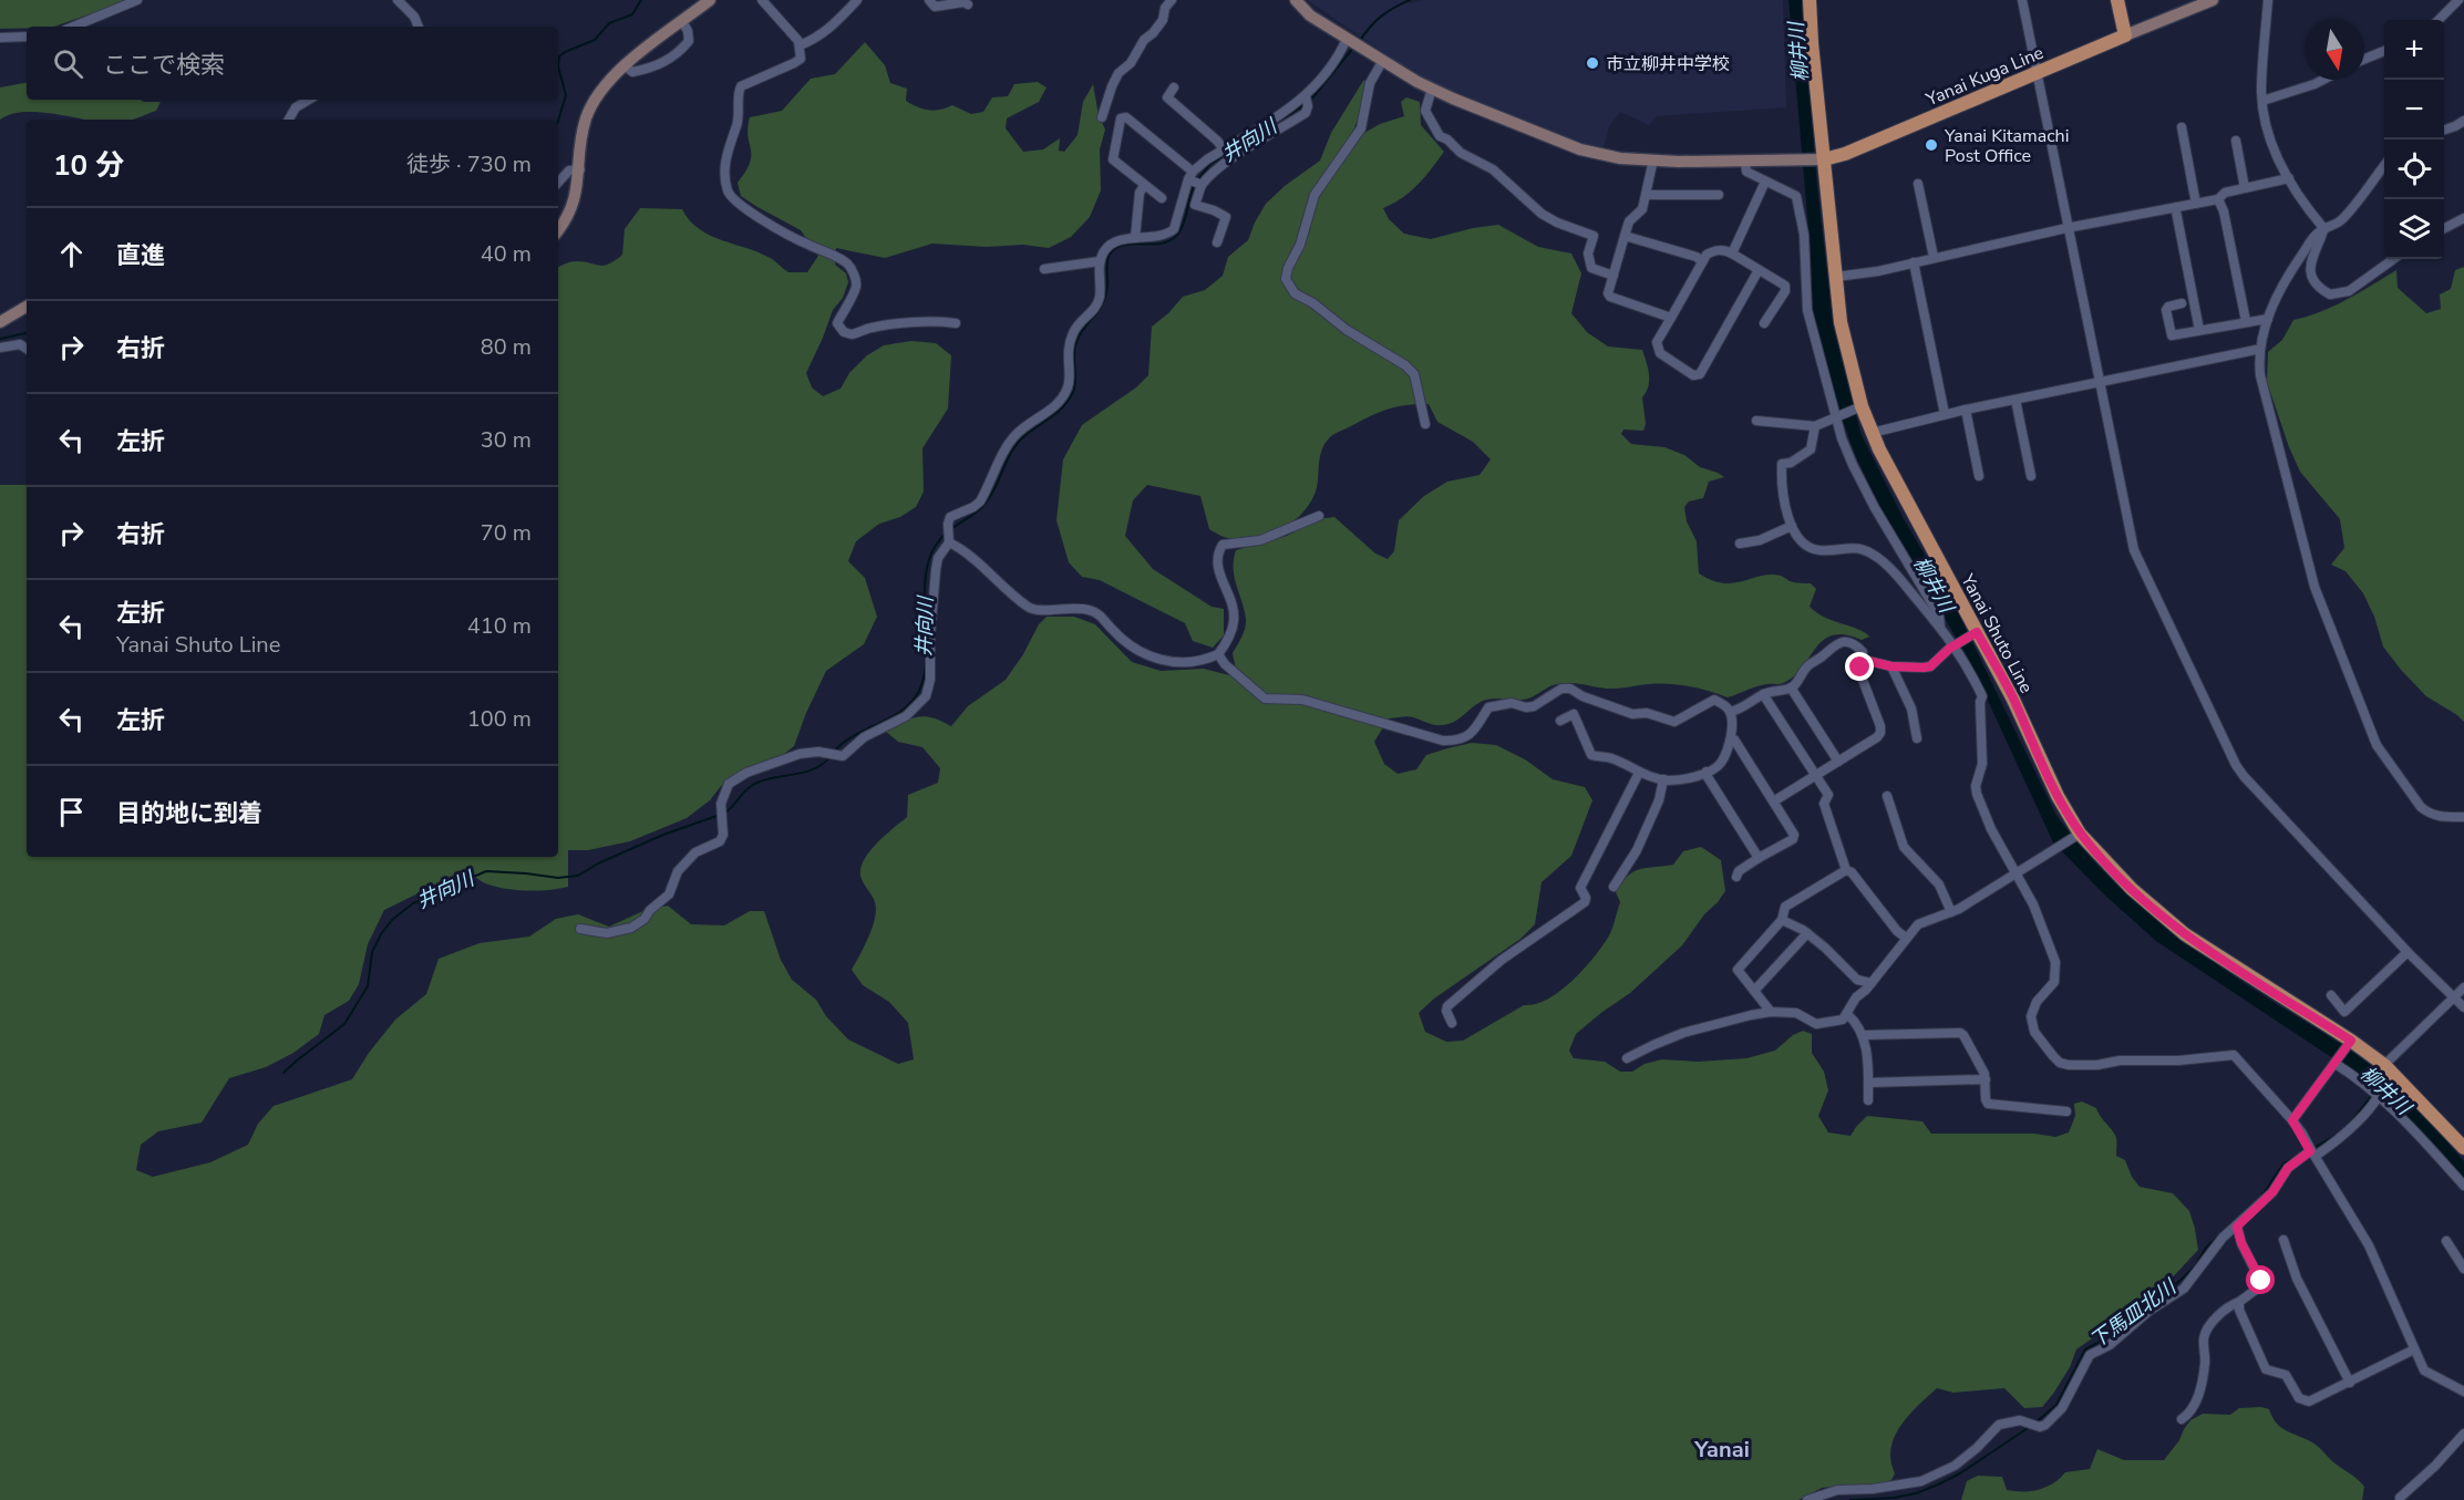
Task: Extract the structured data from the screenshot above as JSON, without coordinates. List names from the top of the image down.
{
  "streets": {
    "main road": ["Yanai Kuga Line", "Yanai Shuto Line"]
  },
  "crossings": [
    ["Yanai Kuga Line", "Yanai Shuto Line"]
  ],
  "districts": ["Yanai"],
  "water": ["柳井川", "井向川", "下馬皿北川"],
  "places": ["市立柳井中学校", "Yanai Kitamachi Post Office"],
  "north": "bottom",
  "page": {
    "map_buttons": ["+", "−"],
    "search": "ここで検索",
    "heading": ["10 分", "徒歩 · 730 m"],
    "list": [
      ["直進", "40 m"],
      ["右折", "80 m"],
      ["左折", "30 m"],
      ["右折", "70 m"],
      ["左折", "Yanai Shuto Line", "410 m"],
      ["左折", "100 m"],
      "目的地に到着"
    ]
  }
}
